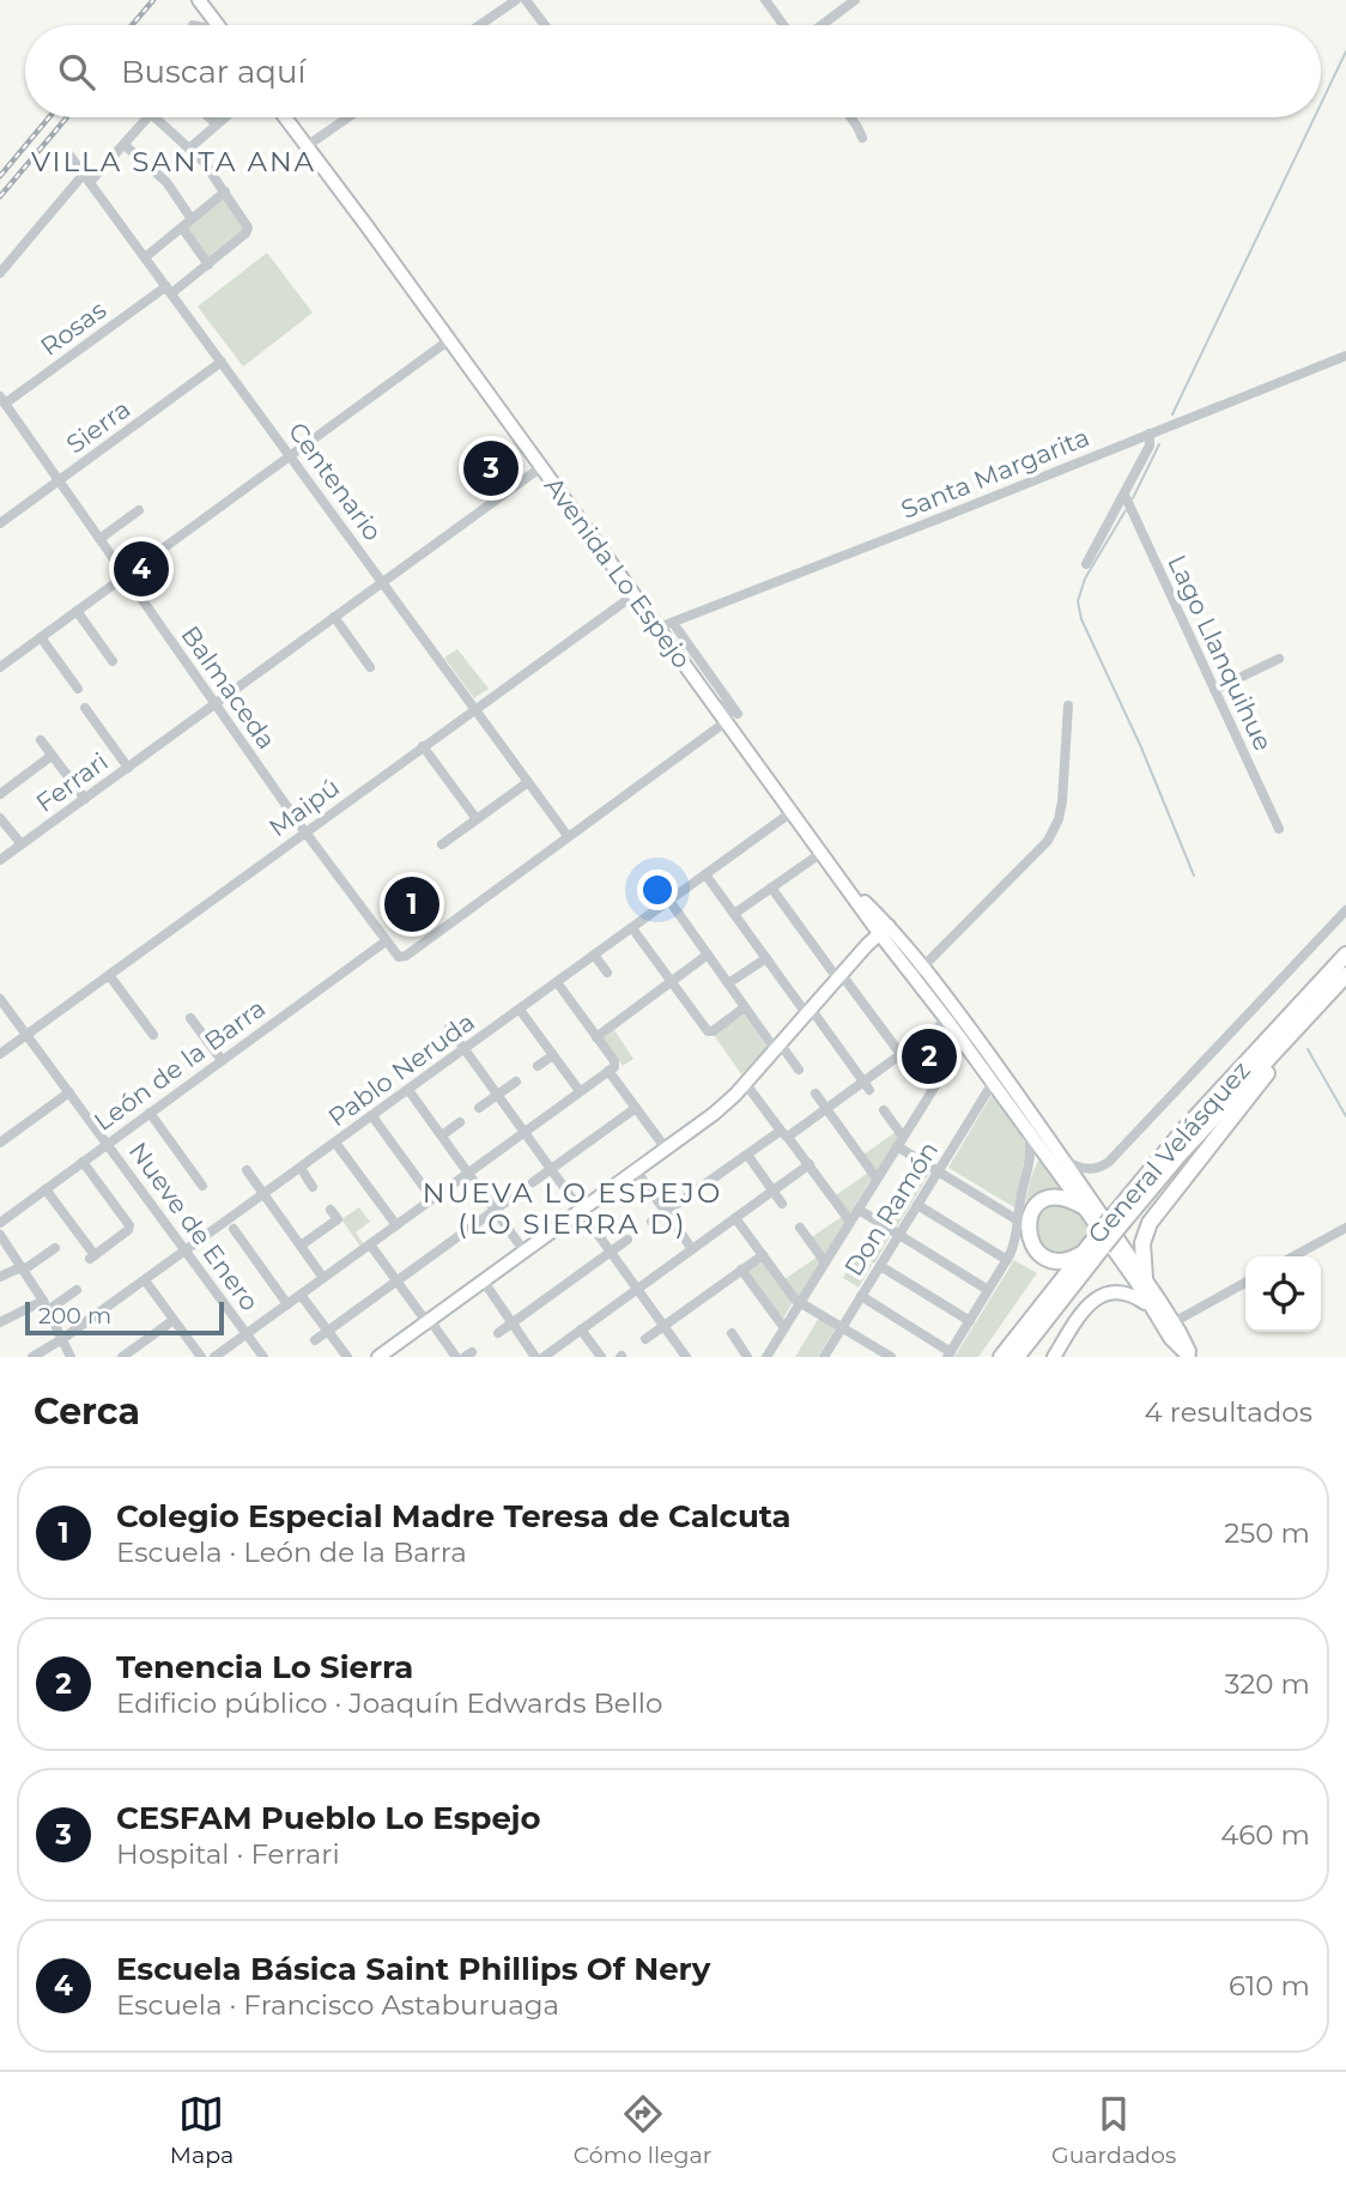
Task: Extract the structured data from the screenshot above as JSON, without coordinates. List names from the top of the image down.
{
  "streets": {
    "highway": ["General Velásquez"],
    "main road": ["Avenida Lo Espejo"],
    "street": [
      "Rosas",
      "Sierra",
      "Santa Margarita",
      "Centenario",
      "Lago Llanquihue",
      "Balmaceda",
      "Ferrari",
      "Maipú",
      "León de la Barra",
      "Pablo Neruda",
      "Don Ramón",
      "Nueve de Enero"
    ]
  },
  "crossings": [
    ["Rosas", "Centenario"],
    ["Rosas", "Balmaceda"],
    ["Sierra", "Centenario"],
    ["Sierra", "Balmaceda"],
    ["Santa Margarita", "Avenida Lo Espejo"],
    ["Centenario", "Balmaceda"],
    ["Centenario", "Ferrari"],
    ["Centenario", "Maipú"],
    ["Avenida Lo Espejo", "Ferrari"],
    ["Avenida Lo Espejo", "Maipú"],
    ["Avenida Lo Espejo", "Pablo Neruda"],
    ["Avenida Lo Espejo", "Don Ramón"],
    ["Balmaceda", "Ferrari"],
    ["Balmaceda", "Maipú"],
    ["Balmaceda", "León de la Barra"],
    ["Maipú", "Nueve de Enero"],
    ["León de la Barra", "Nueve de Enero"],
    ["Pablo Neruda", "Nueve de Enero"]
  ],
  "districts": ["VILLA SANTA ANA", "NUEVA LO ESPEJO (LO SIERRA D)"],
  "scale_bar": "200 m",
  "page": {
    "search": "Buscar aquí",
    "pins": [
      "3",
      "4",
      "1",
      "2"
    ],
    "scale": "200 m",
    "heading": ["Cerca", "4 resultados"],
    "list": [
      {
        "mark": "1",
        "name": "Colegio Especial Madre Teresa de Calcuta",
        "note": "Escuela · León de la Barra",
        "value": "250 m"
      },
      {
        "mark": "2",
        "name": "Tenencia Lo Sierra",
        "note": "Edificio público · Joaquín Edwards Bello",
        "value": "320 m"
      },
      {
        "mark": "3",
        "name": "CESFAM Pueblo Lo Espejo",
        "note": "Hospital · Ferrari",
        "value": "460 m"
      },
      {
        "mark": "4",
        "name": "Escuela Básica Saint Phillips Of Nery",
        "note": "Escuela · Francisco Astaburuaga",
        "value": "610 m"
      }
    ],
    "nav": ["Mapa", "Cómo llegar", "Guardados"]
  }
}
